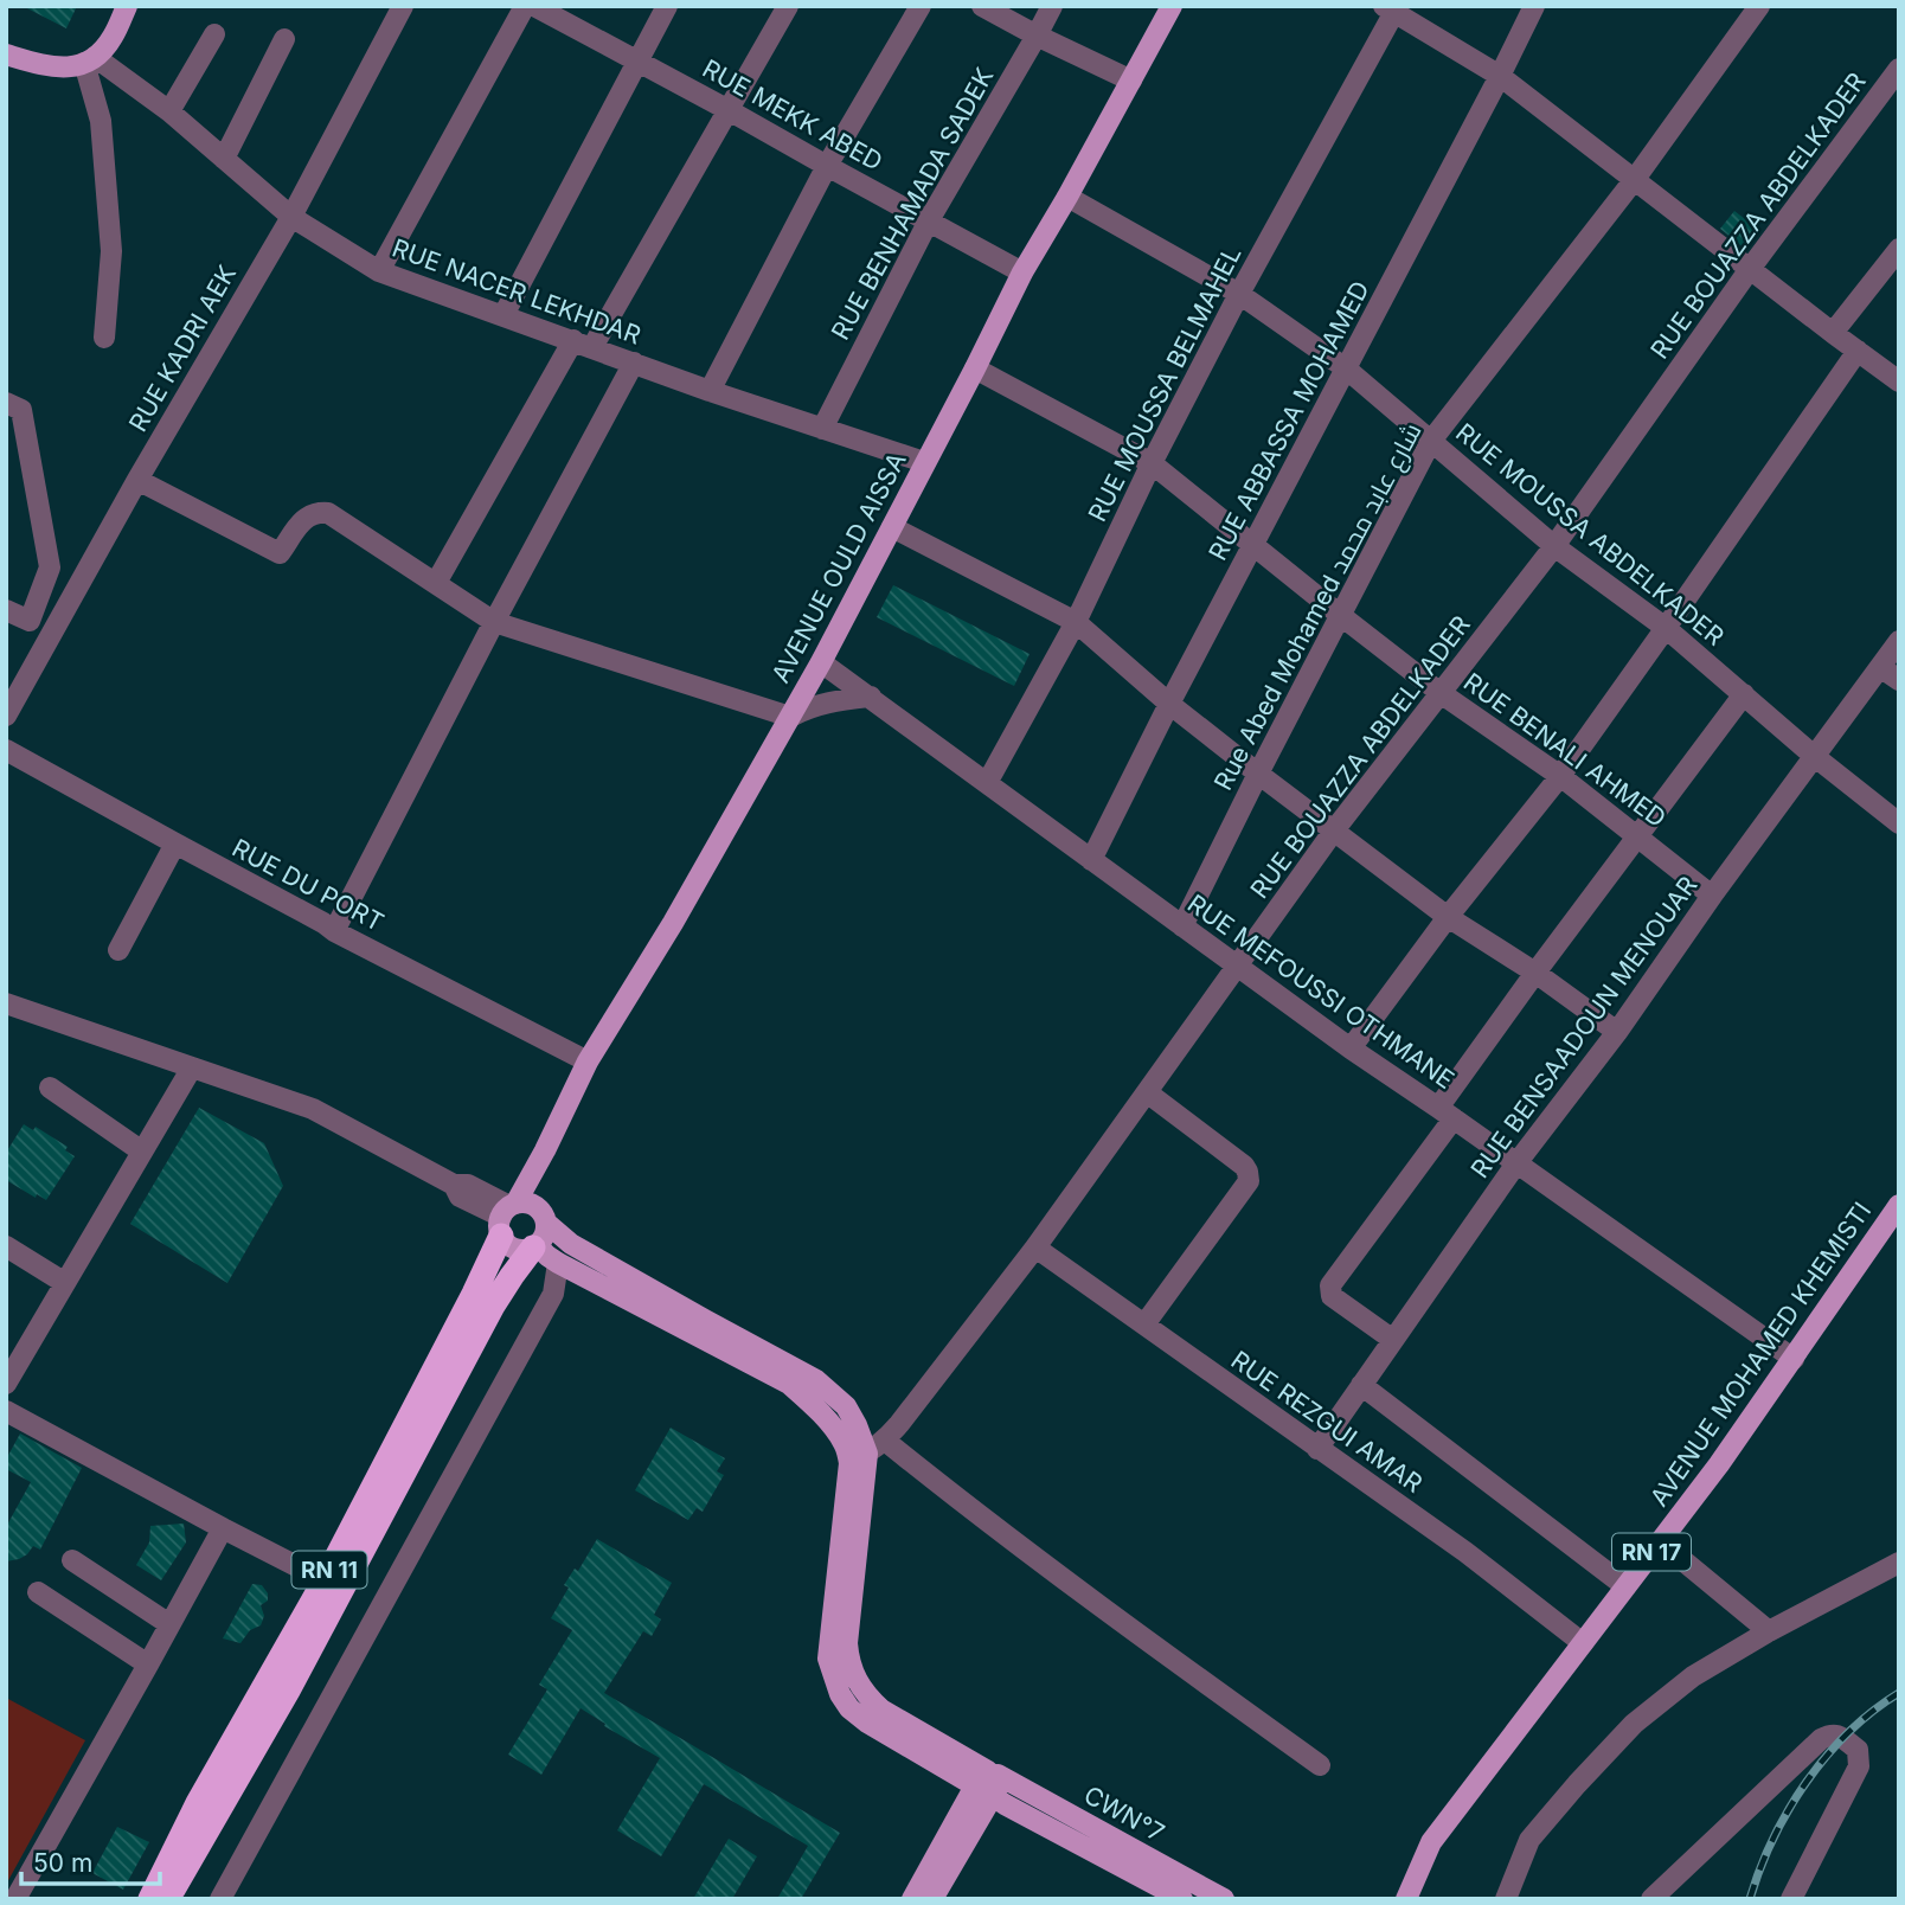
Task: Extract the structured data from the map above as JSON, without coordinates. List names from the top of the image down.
{
  "streets": {
    "highway": ["RN 11"],
    "main road": [
      "AVENUE OULD AISSA",
      "AVENUE MOHAMED KHEMISTI",
      "RN 17",
      "CWN°7"
    ],
    "street": [
      "RUE MEKK ABED",
      "RUE BENHAMADA SADEK",
      "RUE BOUAZZA ABDELKADER",
      "RUE NACER LEKHDAR",
      "RUE KADRI AEK",
      "RUE MOUSSA BELMAHEL",
      "RUE ABBASSA MOHAMED",
      "RUE MOUSSA ABDELKADER",
      "Rue Abed Mohamed شارع عابد محمد",
      "RUE BENALI AHMED",
      "RUE DU PORT",
      "RUE MEFOUSSI OTHMANE",
      "RUE BENSAADOUN MENOUAR",
      "RUE REZGUI AMAR"
    ]
  },
  "crossings": [
    ["RUE MEKK ABED", "RUE BENHAMADA SADEK"],
    ["RUE MEKK ABED", "AVENUE OULD AISSA"],
    ["RUE BENHAMADA SADEK", "RUE NACER LEKHDAR"],
    ["RUE BOUAZZA ABDELKADER", "RUE MOUSSA ABDELKADER"],
    ["RUE BOUAZZA ABDELKADER", "RUE BENALI AHMED"],
    ["RUE BOUAZZA ABDELKADER", "RUE MEFOUSSI OTHMANE"],
    ["RUE BOUAZZA ABDELKADER", "RUE REZGUI AMAR"],
    ["RUE NACER LEKHDAR", "RUE KADRI AEK"],
    ["RUE NACER LEKHDAR", "AVENUE OULD AISSA"],
    ["RUE MOUSSA BELMAHEL", "RUE MOUSSA ABDELKADER"],
    ["RUE MOUSSA BELMAHEL", "RUE BENALI AHMED"],
    ["RUE MOUSSA BELMAHEL", "RUE MEFOUSSI OTHMANE"],
    ["RUE ABBASSA MOHAMED", "RUE MOUSSA ABDELKADER"],
    ["RUE ABBASSA MOHAMED", "RUE BENALI AHMED"],
    ["RUE ABBASSA MOHAMED", "RUE MEFOUSSI OTHMANE"],
    ["RUE MOUSSA ABDELKADER", "AVENUE OULD AISSA"],
    ["RUE MOUSSA ABDELKADER", "Rue Abed Mohamed شارع عابد محمد"],
    ["RUE MOUSSA ABDELKADER", "RUE BENSAADOUN MENOUAR"],
    ["AVENUE OULD AISSA", "RUE BENALI AHMED"],
    ["AVENUE OULD AISSA", "RUE DU PORT"],
    ["AVENUE OULD AISSA", "RUE MEFOUSSI OTHMANE"],
    ["AVENUE OULD AISSA", "RN 11"],
    ["Rue Abed Mohamed شارع عابد محمد", "RUE BENALI AHMED"],
    ["Rue Abed Mohamed شارع عابد محمد", "RUE MEFOUSSI OTHMANE"],
    ["RUE BENALI AHMED", "RUE BENSAADOUN MENOUAR"],
    ["RUE MEFOUSSI OTHMANE", "RUE BENSAADOUN MENOUAR"],
    ["RUE MEFOUSSI OTHMANE", "AVENUE MOHAMED KHEMISTI"],
    ["RUE BENSAADOUN MENOUAR", "RUE REZGUI AMAR"],
    ["AVENUE MOHAMED KHEMISTI", "RUE REZGUI AMAR"]
  ],
  "scale_bar": "50 m"
}
